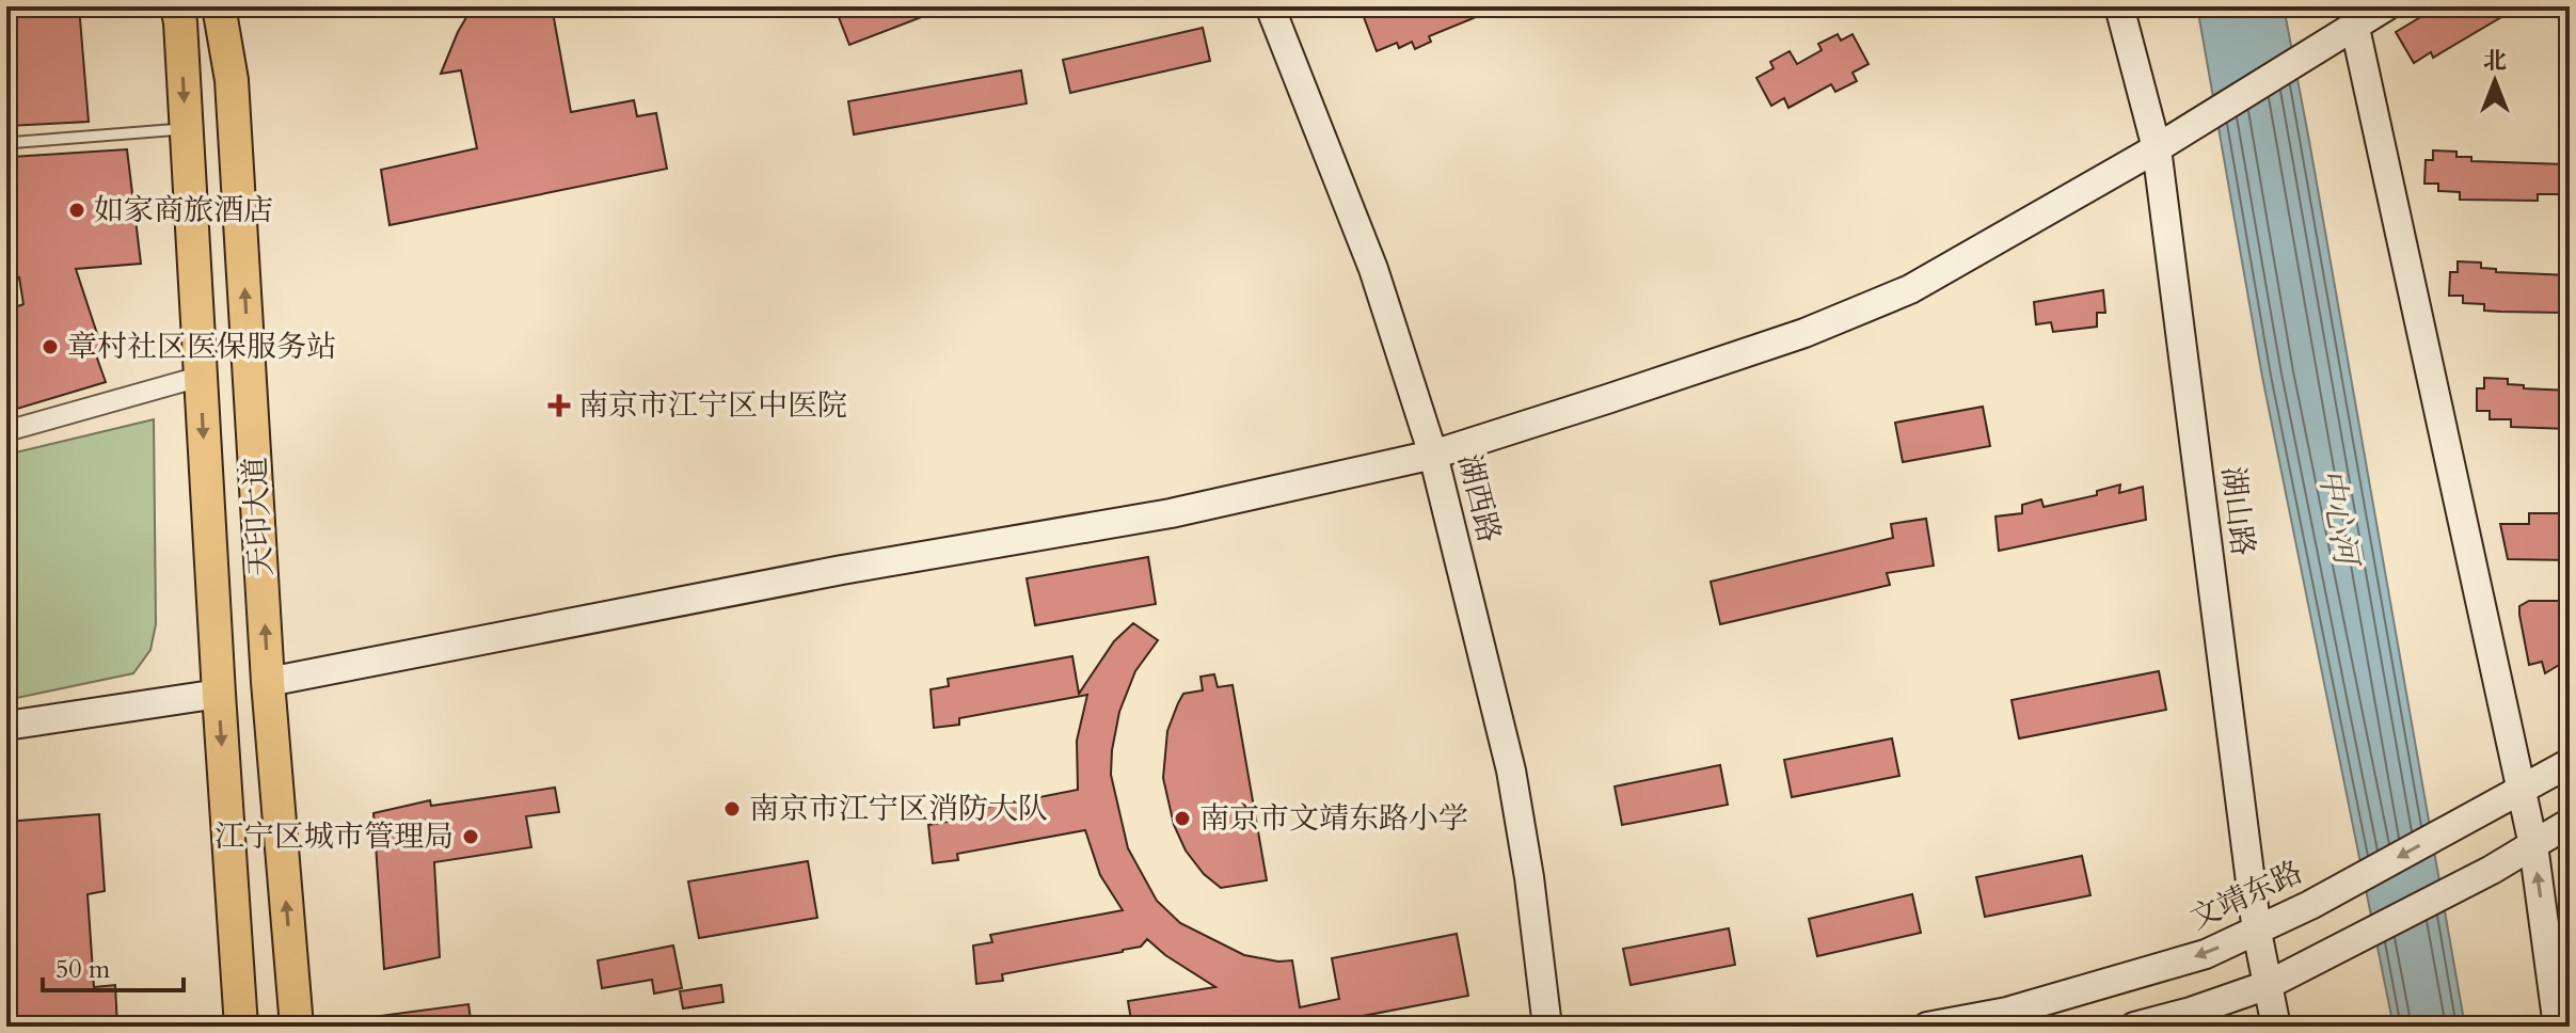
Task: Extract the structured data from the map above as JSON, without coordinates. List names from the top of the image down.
{
  "streets": {
    "main road": ["天印大道"],
    "street": ["湖西路", "湖山路", "文靖东路"]
  },
  "crossings": [
    ["湖山路", "文靖东路"]
  ],
  "water": ["中心河"],
  "places": {
    "other": [
      "如家商旅酒店",
      "章村社区医保服务站",
      "南京市江宁区消防大队",
      "南京市文靖东路小学",
      "江宁区城市管理局"
    ],
    "health": ["南京市江宁区中医院"]
  },
  "scale_bar": "50 m",
  "north": "top"
}
